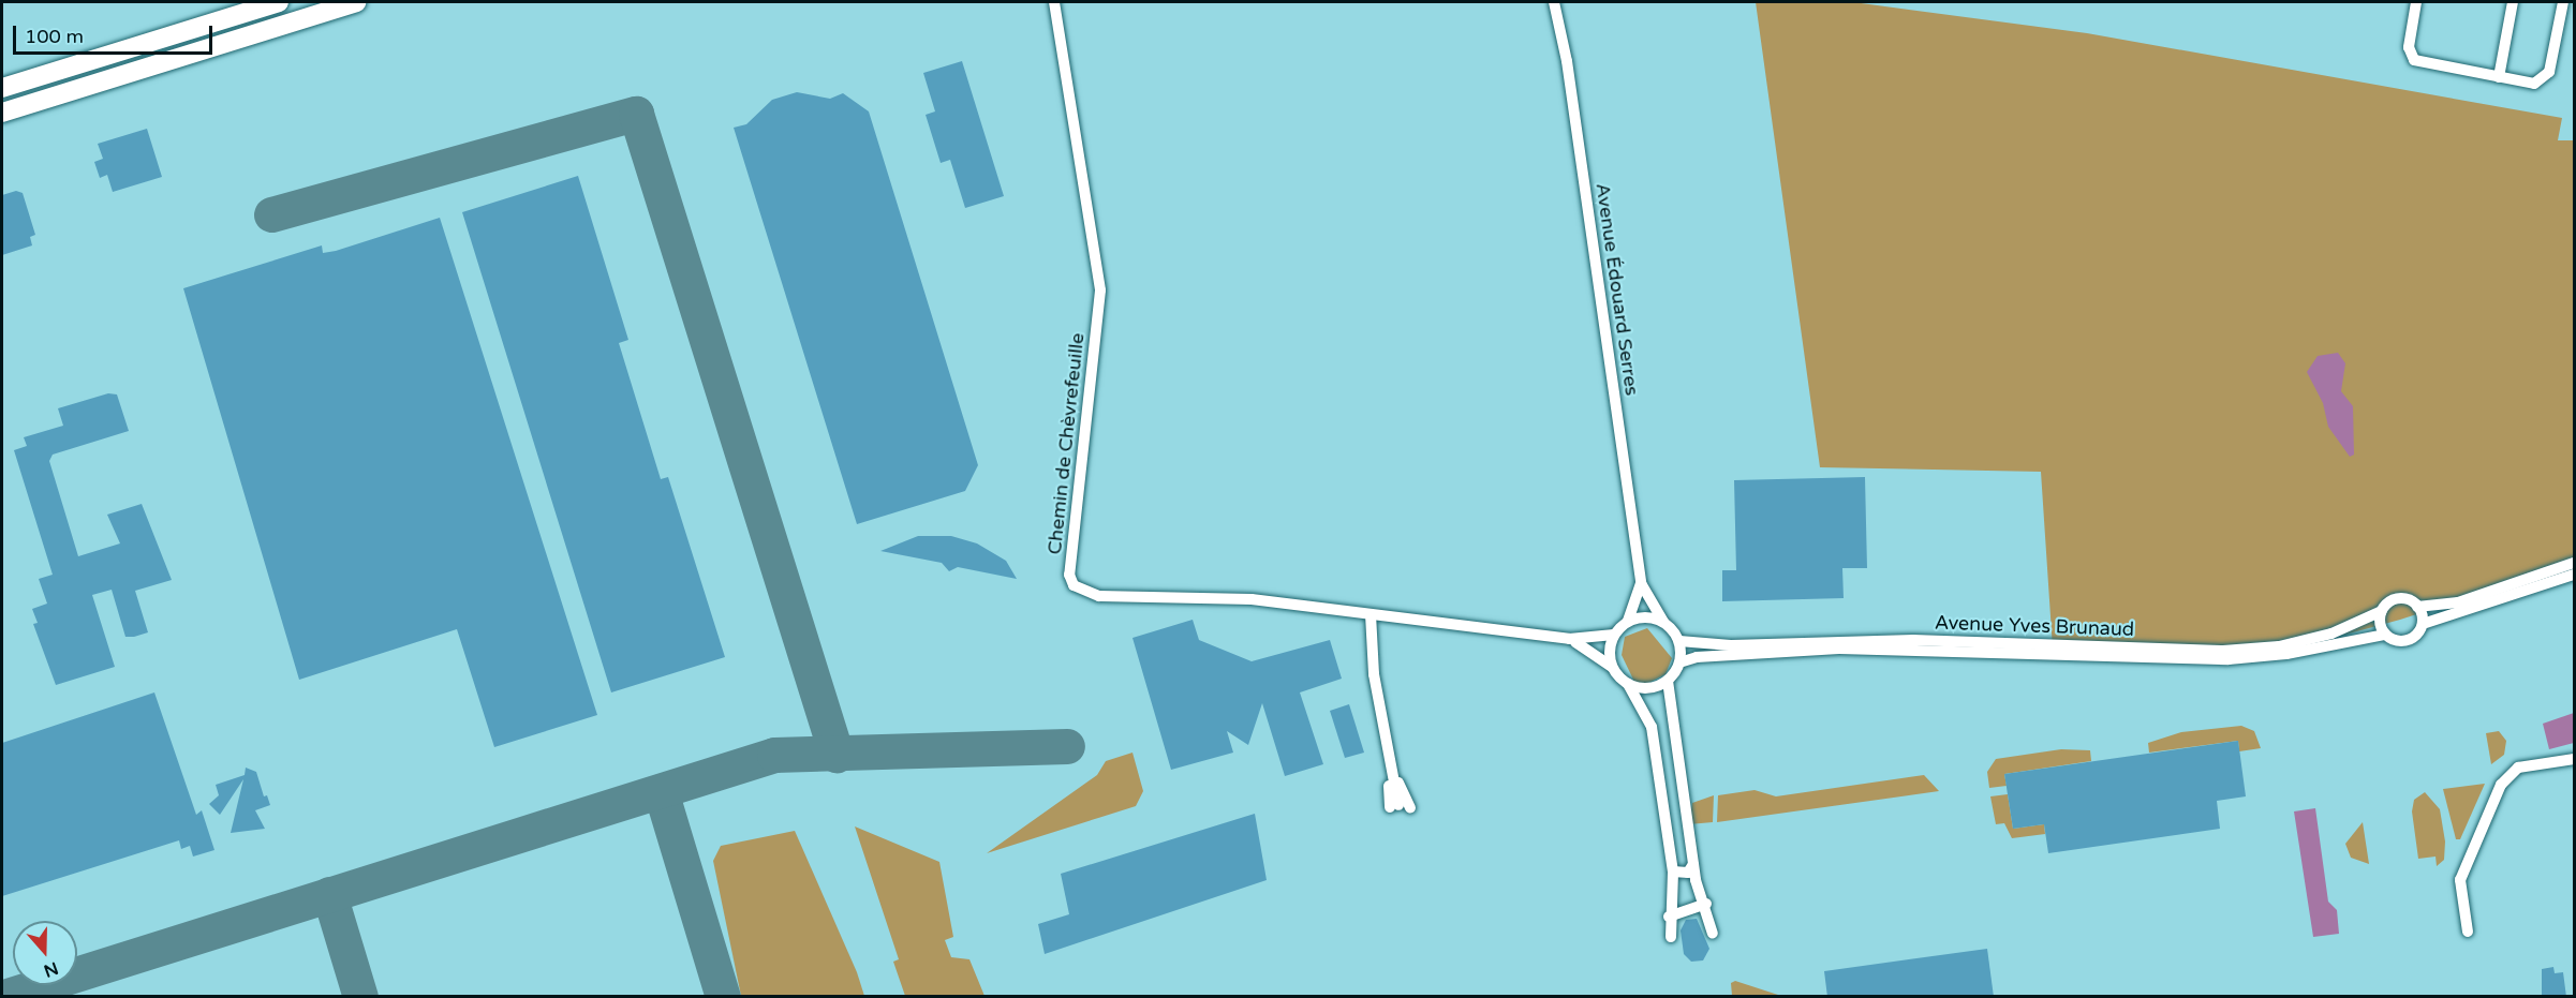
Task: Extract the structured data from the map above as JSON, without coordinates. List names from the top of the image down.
{
  "streets": {
    "street": ["Avenue Édouard Serres", "Chemin de Chèvrefeuille", "Avenue Yves Brunaud"]
  },
  "crossings": [
    ["Avenue Édouard Serres", "Chemin de Chèvrefeuille"],
    ["Avenue Édouard Serres", "Avenue Yves Brunaud"],
    ["Chemin de Chèvrefeuille", "Avenue Yves Brunaud"]
  ],
  "scale_bar": "100 m",
  "north": "bottom"
}
